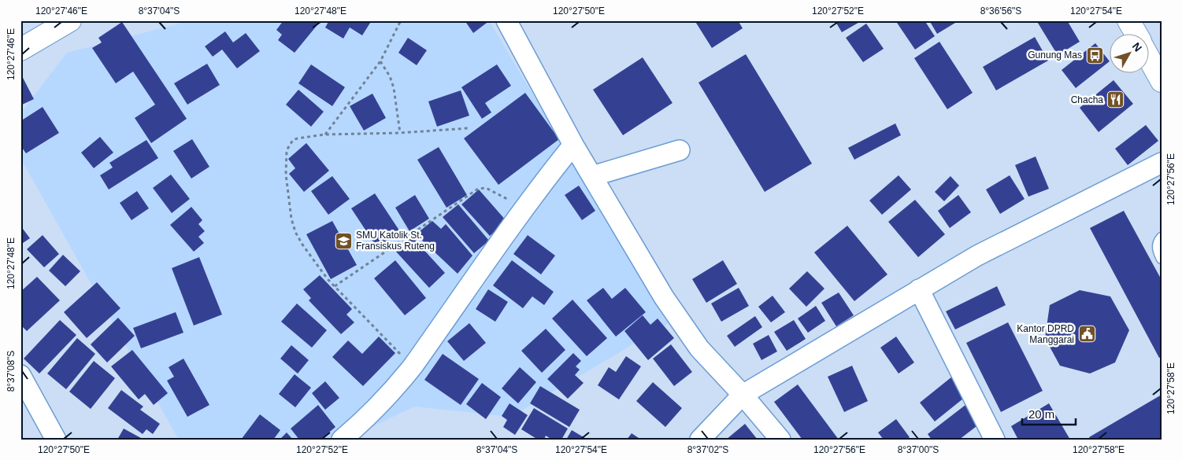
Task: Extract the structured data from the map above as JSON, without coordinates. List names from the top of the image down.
{
  "places": {
    "bus stop": ["Gunung Mas"],
    "restaurant": ["Chacha"],
    "school or university": ["SMU Katolik St. Fransiskus Ruteng"],
    "public building": ["Kantor DPRD Manggarai"]
  },
  "scale_bar": "20 m",
  "north": "top right",
  "coordinates": [
    "120°27'46\"E",
    "8°37'04\"S",
    "120°27'48\"E",
    "120°27'50\"E",
    "120°27'52\"E",
    "8°36'56\"S",
    "120°27'54\"E",
    "120°27'56\"E",
    "8°37'08\"S",
    "120°27'58\"E",
    "8°37'02\"S",
    "8°37'00\"S"
  ]
}
